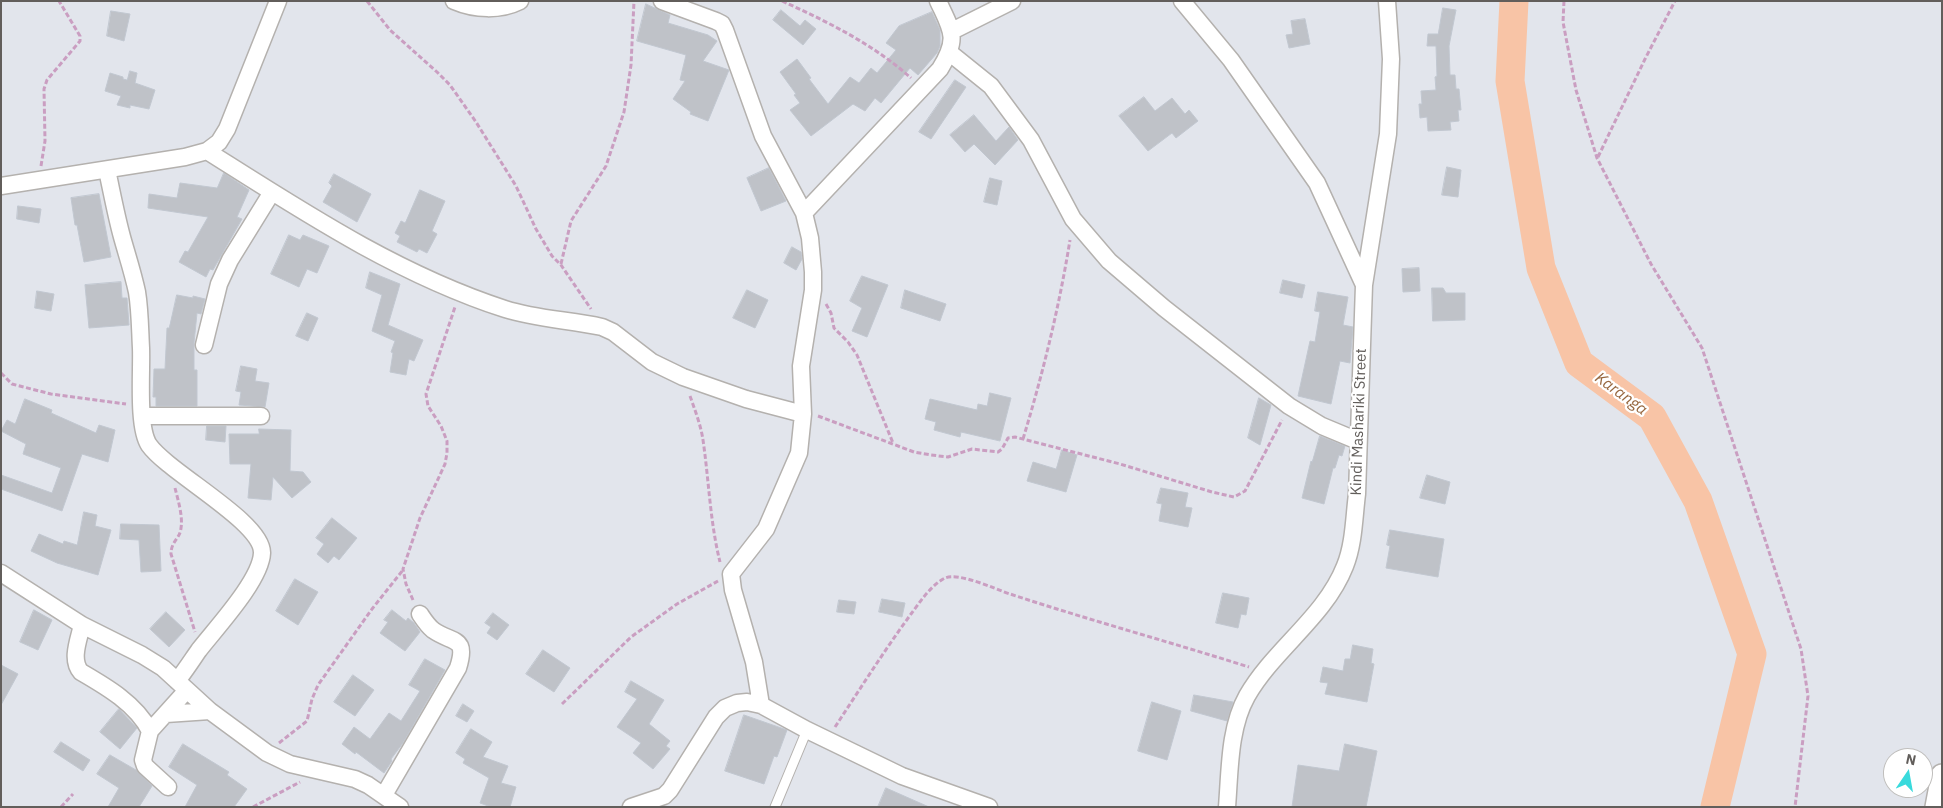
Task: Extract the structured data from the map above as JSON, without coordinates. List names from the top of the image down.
{
  "streets": {
    "street": ["Kindi Mashariki Street"]
  },
  "water": ["Karanga"],
  "north": "top"
}
